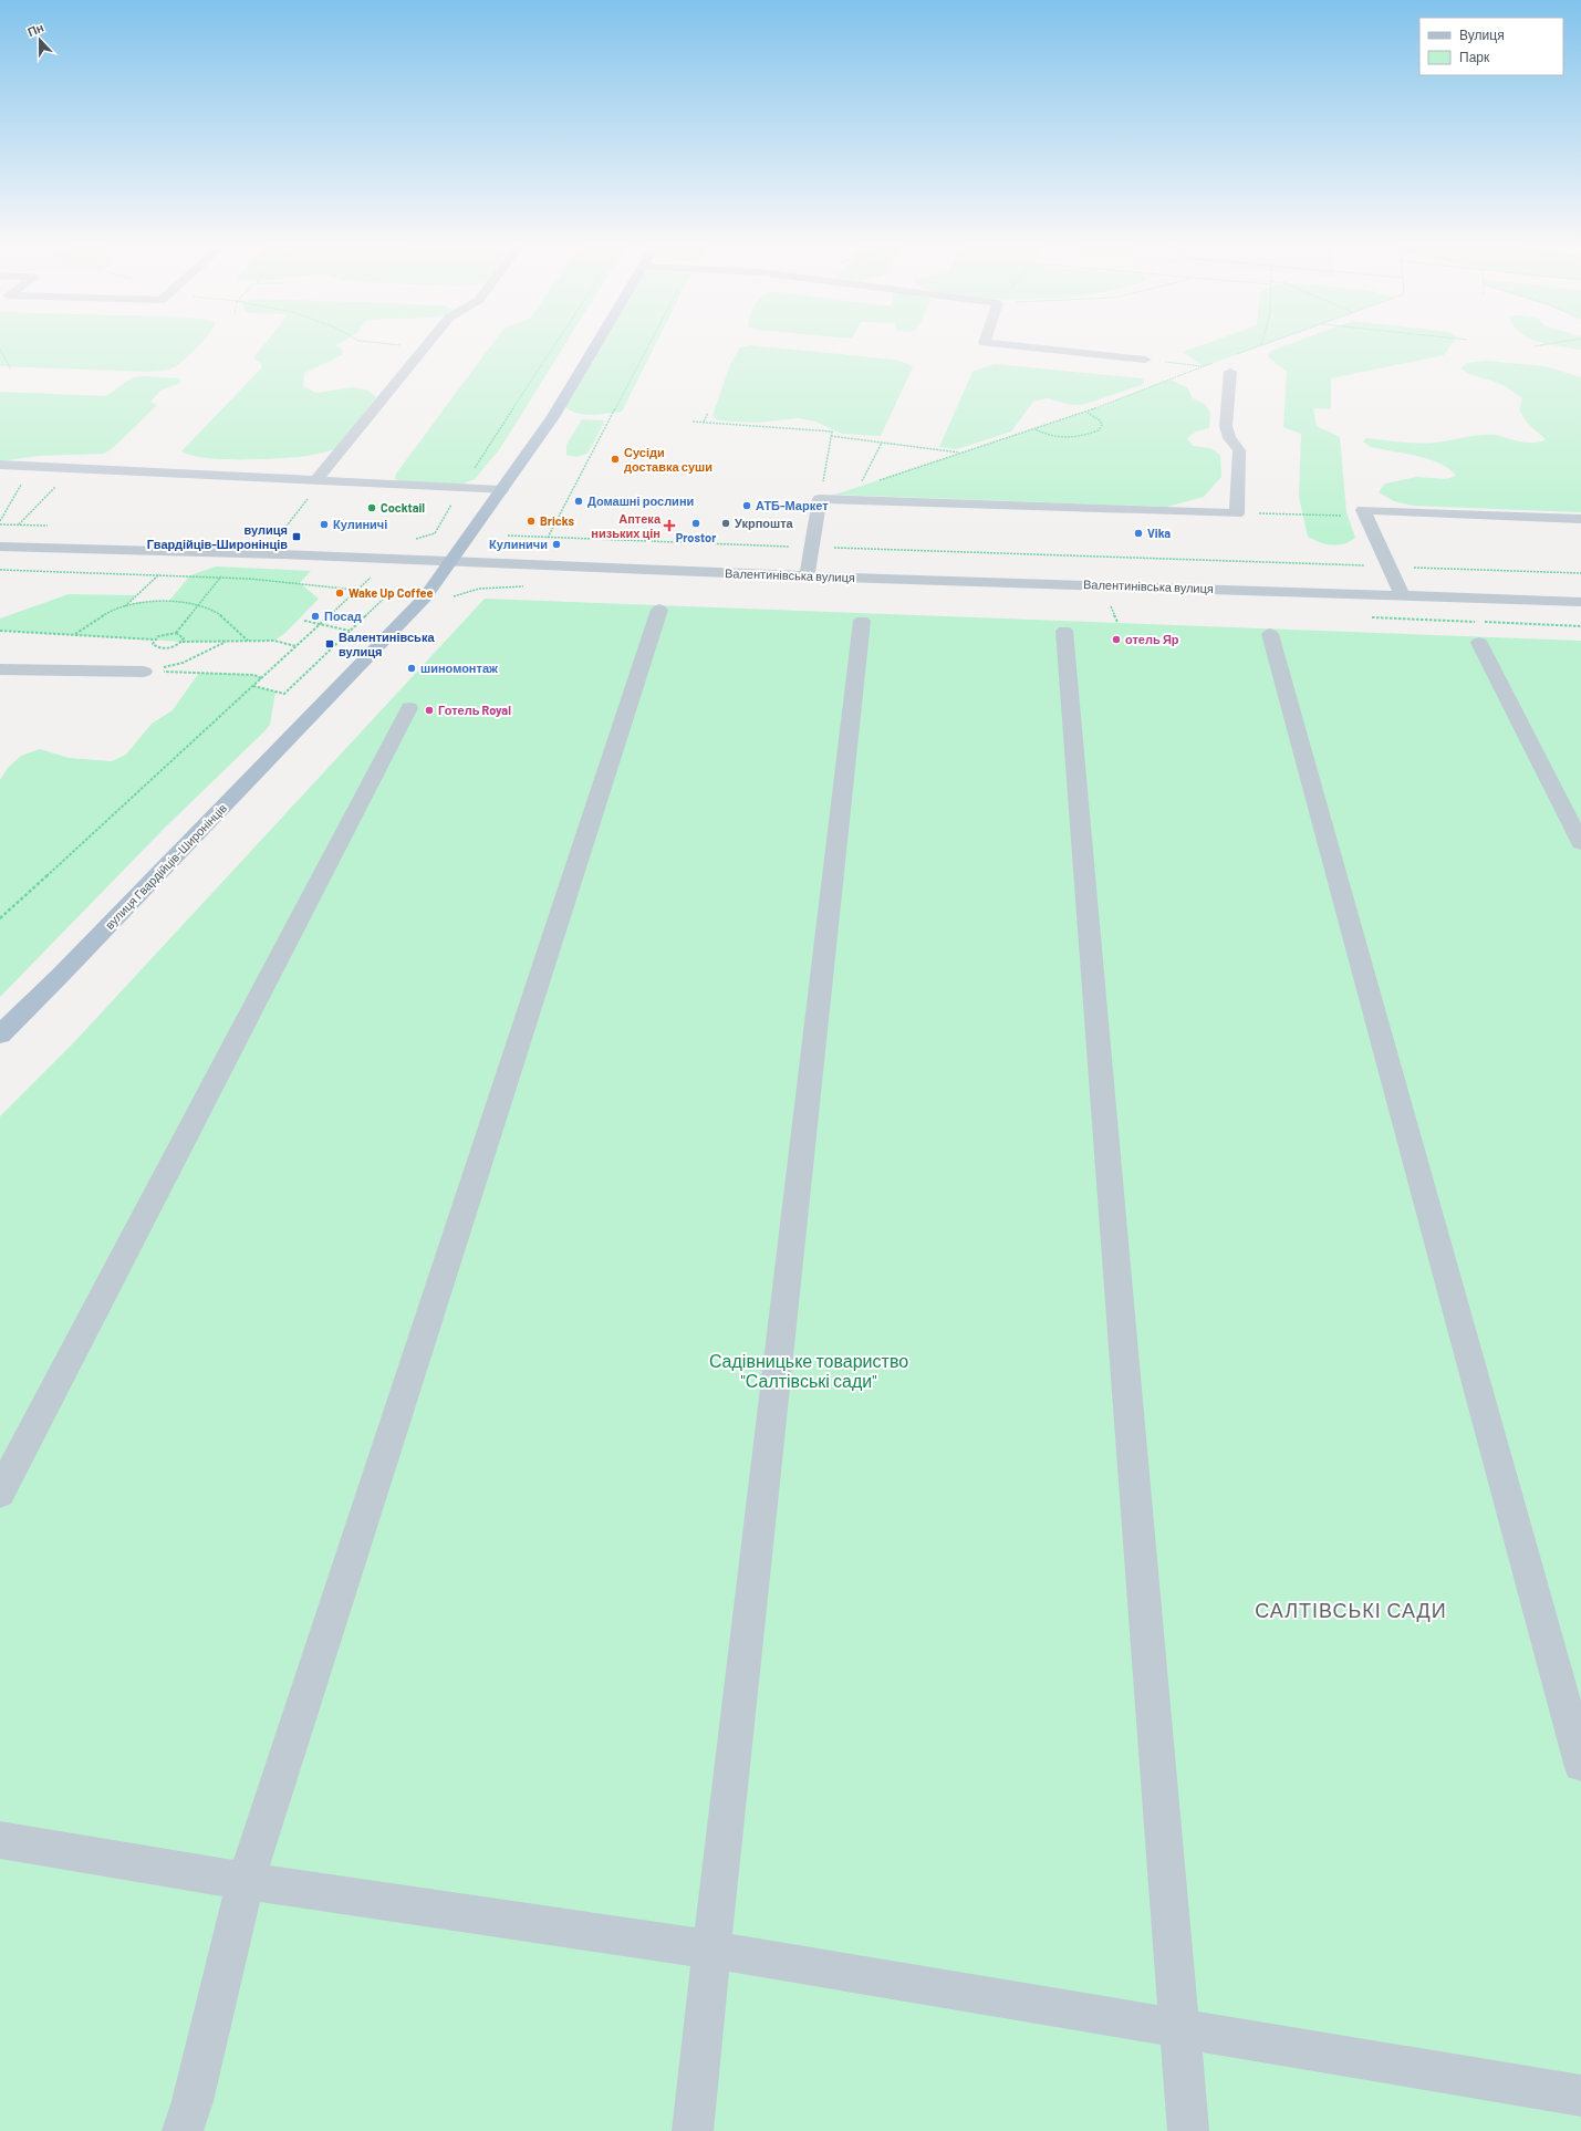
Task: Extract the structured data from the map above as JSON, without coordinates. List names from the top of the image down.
{
  "streets": {
    "main road": ["вулиця Гвардійців-Широнінців"],
    "street": ["Валентинівська вулиця"]
  },
  "crossings": [
    ["Валентинівська вулиця", "вулиця Гвардійців-Широнінців"]
  ],
  "districts": ["САЛТІВСЬКІ САДИ"],
  "parks": ["Садівницьке товариство \"Салтівські сади\""],
  "places": {
    "other": [
      "Сусіди доставка суши",
      "Домашні рослини",
      "АТБ-Маркет",
      "Cocktail",
      "Bricks",
      "Prostor",
      "Укрпошта",
      "Кулиничі",
      "Vika",
      "Кулиничи",
      "Wake Up Coffee",
      "Посад",
      "отель Яр",
      "шиномонтаж",
      "Готель Royal"
    ],
    "health": ["Аптека низьких цін"],
    "transit": ["вулиця Гвардійців-Широнінців", "Валентинівська вулиця"]
  },
  "legend": ["Вулиця", "Парк"],
  "north": "top"
}
